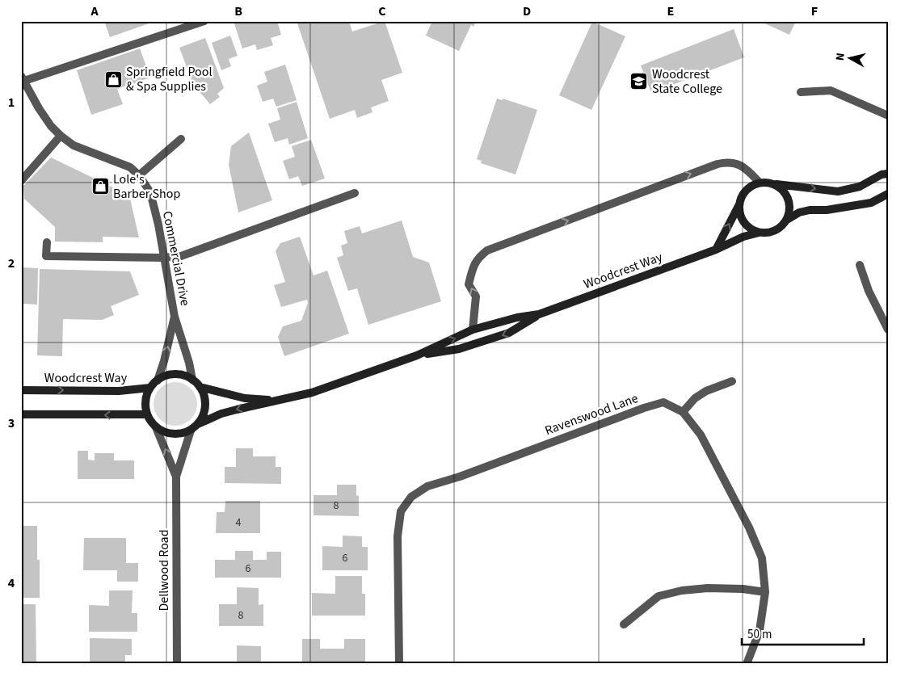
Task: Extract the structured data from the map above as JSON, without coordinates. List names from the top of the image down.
{
  "streets": {
    "street": [
      "Commercial Drive",
      "Woodcrest Way",
      "Ravenswood Lane",
      "Dellwood Road"
    ]
  },
  "crossings": [
    ["Commercial Drive", "Woodcrest Way"],
    ["Commercial Drive", "Dellwood Road"],
    ["Woodcrest Way", "Dellwood Road"]
  ],
  "places": {
    "shop": ["Springfield Pool & Spa Supplies", "Lole's Barber Shop"],
    "school or university": ["Woodcrest State College"]
  },
  "house_numbers": [
    "8",
    "4",
    "6",
    "6",
    "8"
  ],
  "scale_bar": "50 m",
  "north": "left",
  "grid": {
    "columns": [
      "A",
      "B",
      "C",
      "D",
      "E",
      "F"
    ],
    "rows": [
      "1",
      "2",
      "3",
      "4"
    ]
  }
}
